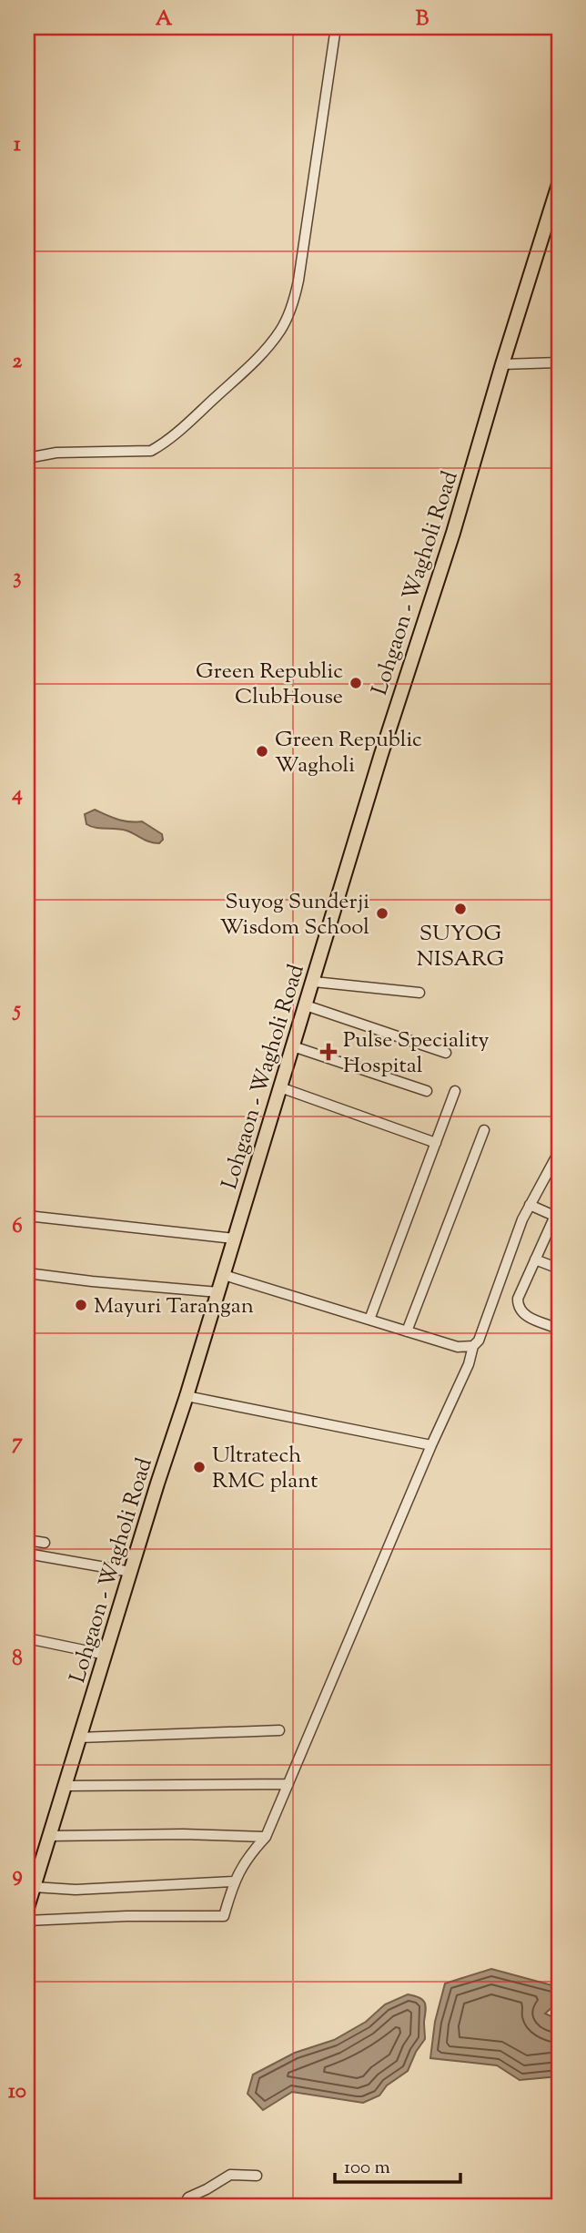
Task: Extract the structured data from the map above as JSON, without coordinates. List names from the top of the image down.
{
  "streets": {
    "main road": ["Lohgaon - Wagholi Road"]
  },
  "places": {
    "other": [
      "Green Republic ClubHouse",
      "Green Republic Wagholi",
      "SUYOG NISARG",
      "Suyog Sunderji Wisdom School",
      "Mayuri Tarangan",
      "Ultratech RMC plant"
    ],
    "health": ["Pulse Speciality Hospital"]
  },
  "scale_bar": "100 m",
  "grid": {
    "columns": ["A", "B"],
    "rows": [
      "1",
      "2",
      "3",
      "4",
      "5",
      "6",
      "7",
      "8",
      "9",
      "10"
    ]
  }
}
